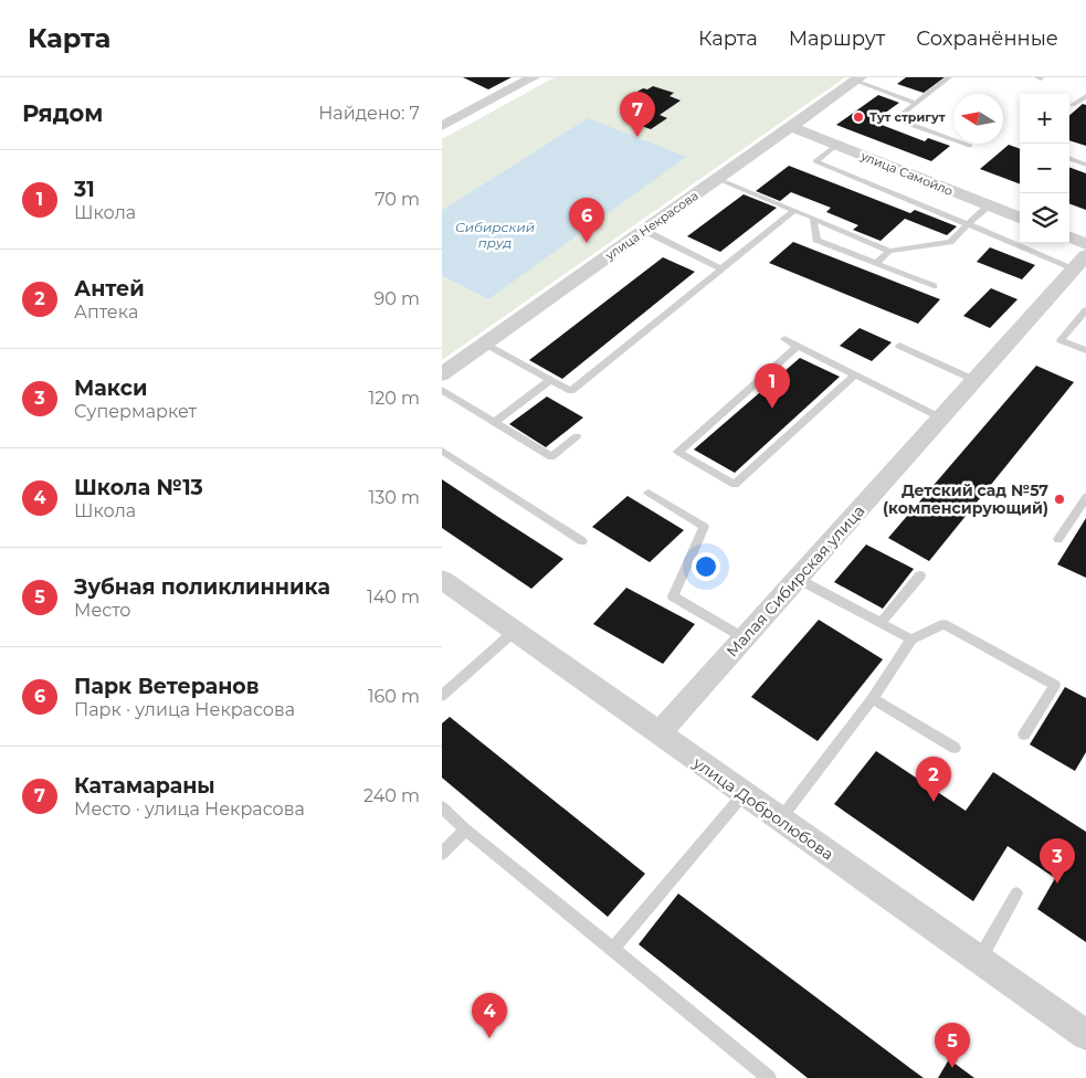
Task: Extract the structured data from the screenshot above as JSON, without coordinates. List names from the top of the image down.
{
  "streets": {
    "street": [
      "улица Самойло",
      "улица Некрасова",
      "Малая Сибирская улица",
      "улица Добролюбова"
    ]
  },
  "crossings": [
    ["улица Самойло", "улица Некрасова"],
    ["Малая Сибирская улица", "улица Добролюбова"]
  ],
  "water": ["Сибирский пруд"],
  "places": ["Тут стригут", "Детский сад №57 (компенсирующий)"],
  "north": "left",
  "page": {
    "header": "Карта",
    "nav": ["Карта", "Маршрут", "Сохранённые"],
    "heading": ["Рядом", "Найдено: 7"],
    "pins": [
      "7",
      "6",
      "1",
      "2",
      "3",
      "4",
      "5"
    ],
    "map_buttons": ["+", "−"],
    "list": [
      {
        "mark": "1",
        "name": "31",
        "note": "Школа",
        "value": "70 m"
      },
      {
        "mark": "2",
        "name": "Антей",
        "note": "Аптека",
        "value": "90 m"
      },
      {
        "mark": "3",
        "name": "Макси",
        "note": "Супермаркет",
        "value": "120 m"
      },
      {
        "mark": "4",
        "name": "Школа №13",
        "note": "Школа",
        "value": "130 m"
      },
      {
        "mark": "5",
        "name": "Зубная поликлинника",
        "note": "Место",
        "value": "140 m"
      },
      {
        "mark": "6",
        "name": "Парк Ветеранов",
        "note": "Парк · улица Некрасова",
        "value": "160 m"
      },
      {
        "mark": "7",
        "name": "Катамараны",
        "note": "Место · улица Некрасова",
        "value": "240 m"
      }
    ]
  }
}
